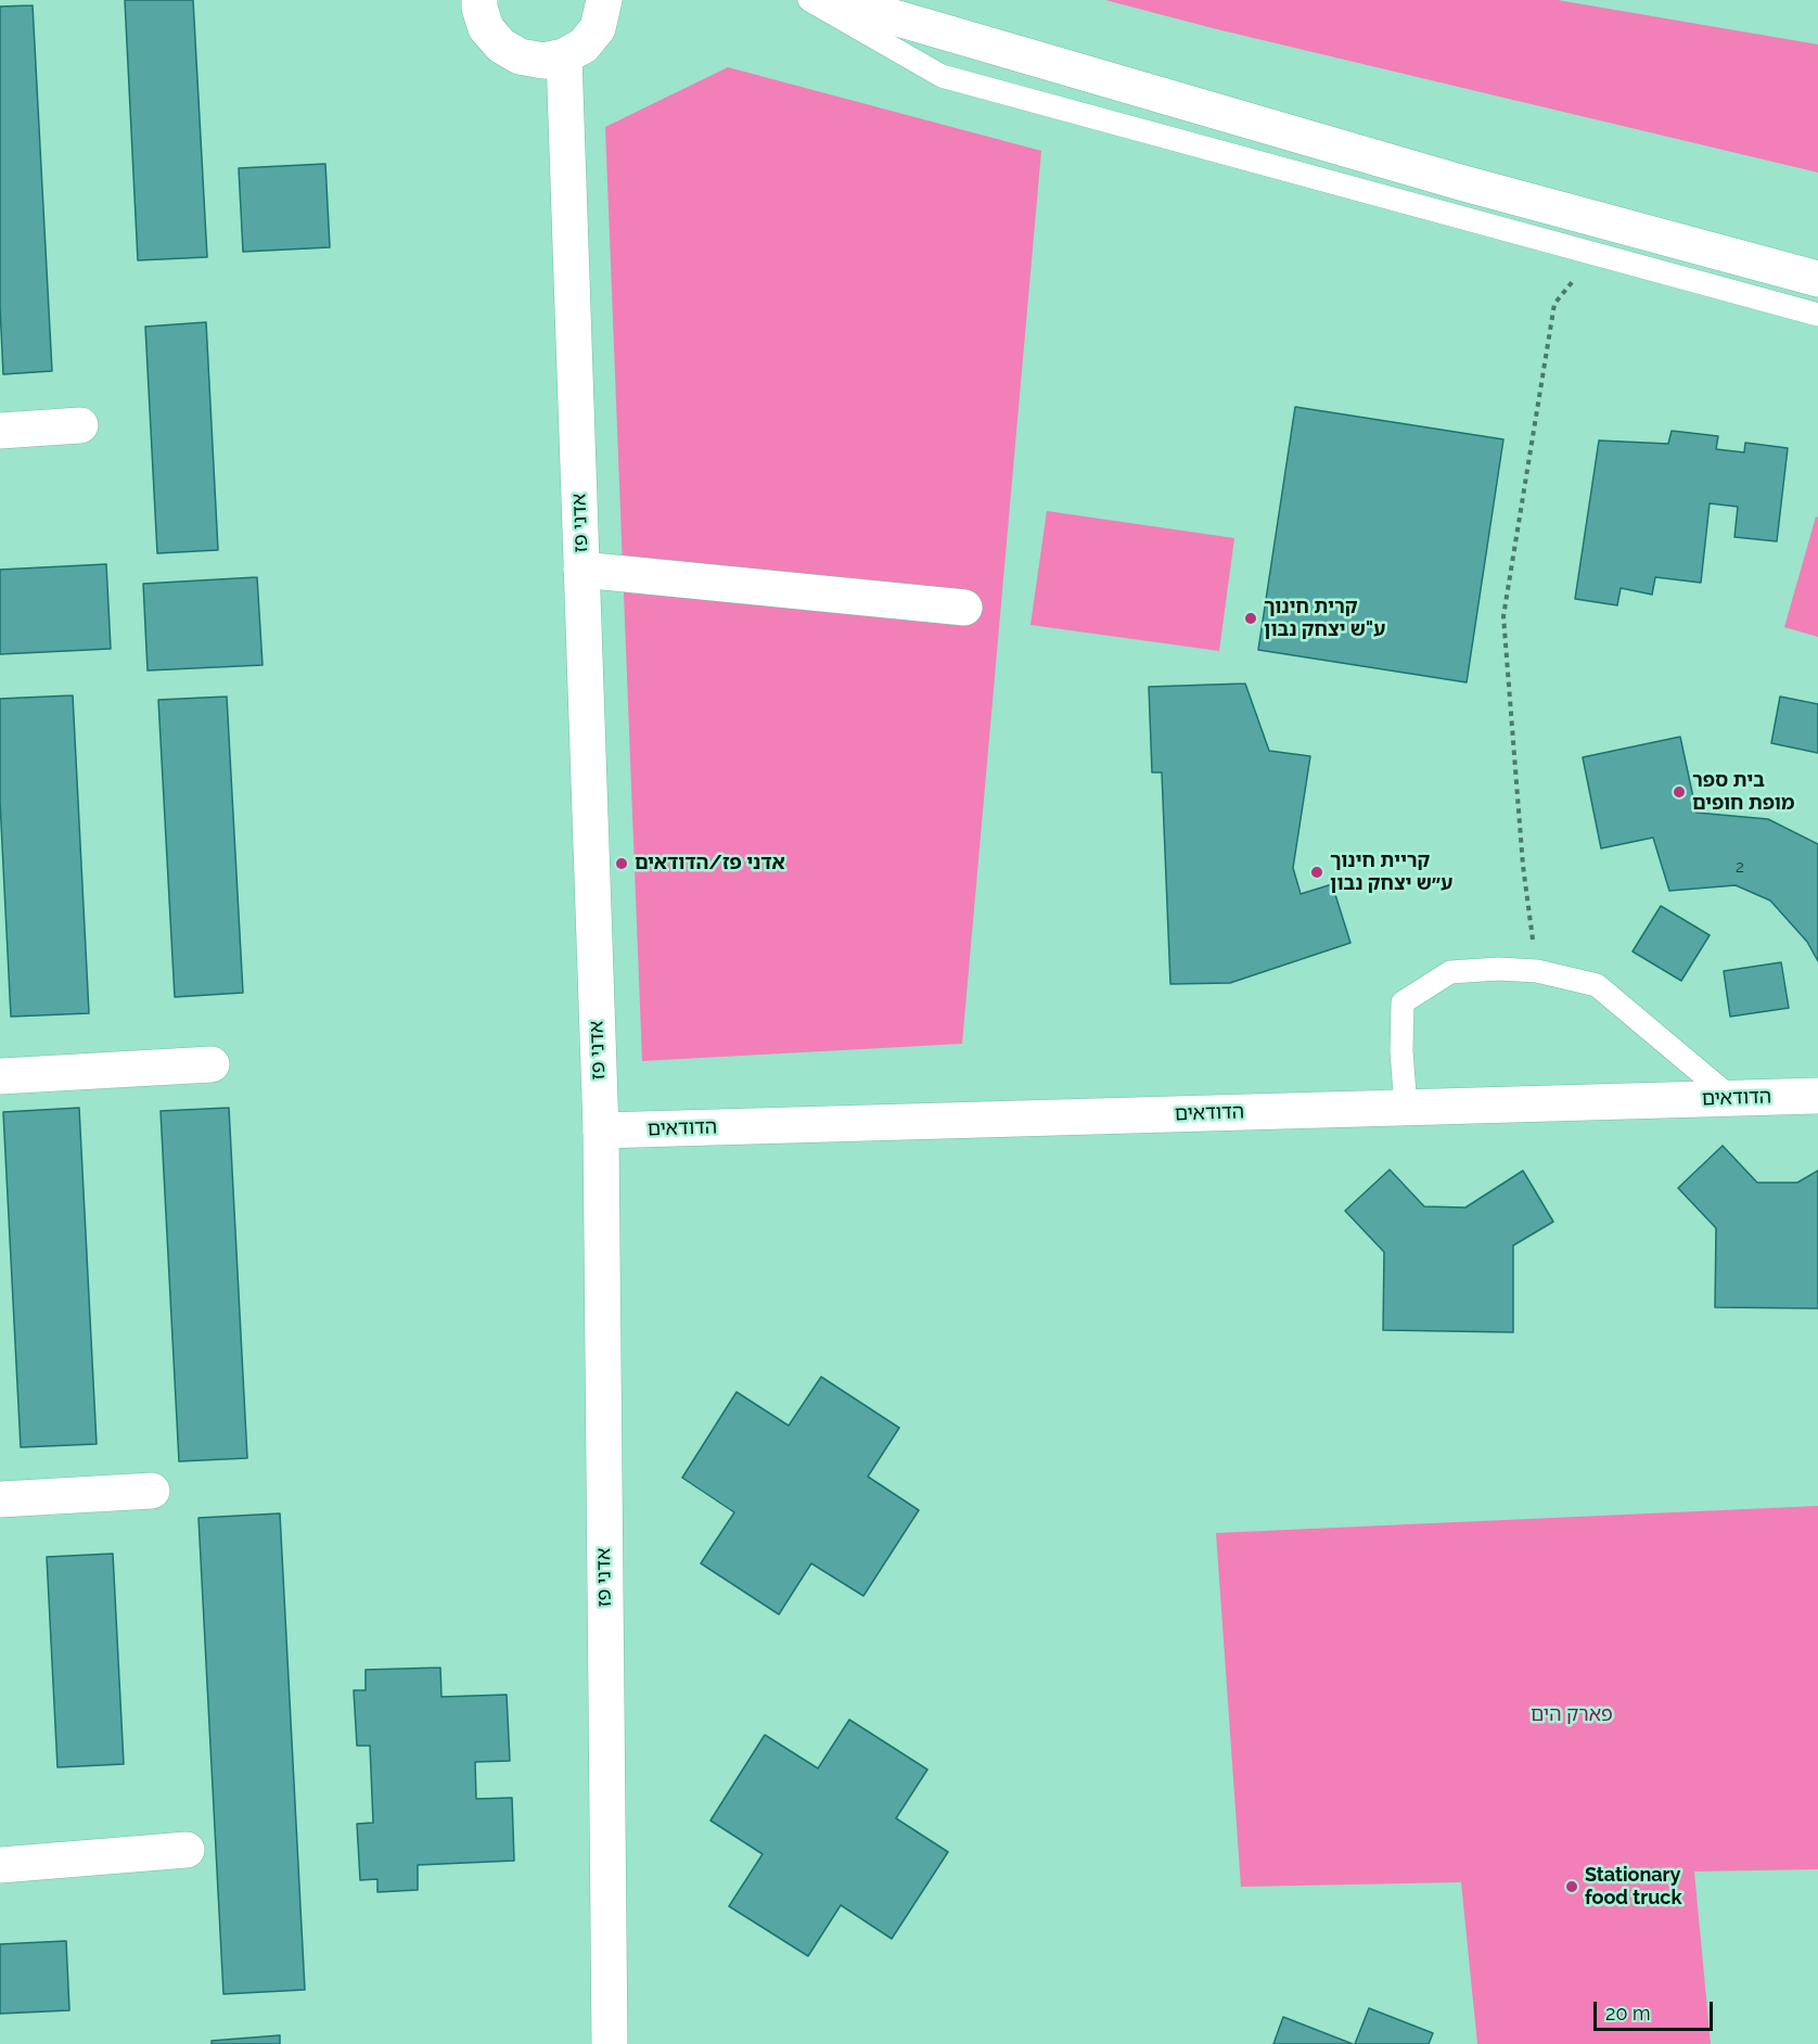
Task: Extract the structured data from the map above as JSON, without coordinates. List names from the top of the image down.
{
  "streets": {
    "street": ["אדני פז", "הדודאים"]
  },
  "crossings": [
    ["אדני פז", "הדודאים"]
  ],
  "parks": ["פארק הים"],
  "places": [
    "קרית חינוך ע\"ש יצחק נבון",
    "בית ספר מופת חופים",
    "אדני פז/הדודאים",
    "קריית חינוך ע״ש יצחק נבון",
    "Stationary food truck"
  ],
  "house_numbers": ["2"],
  "scale_bar": "20 m"
}
